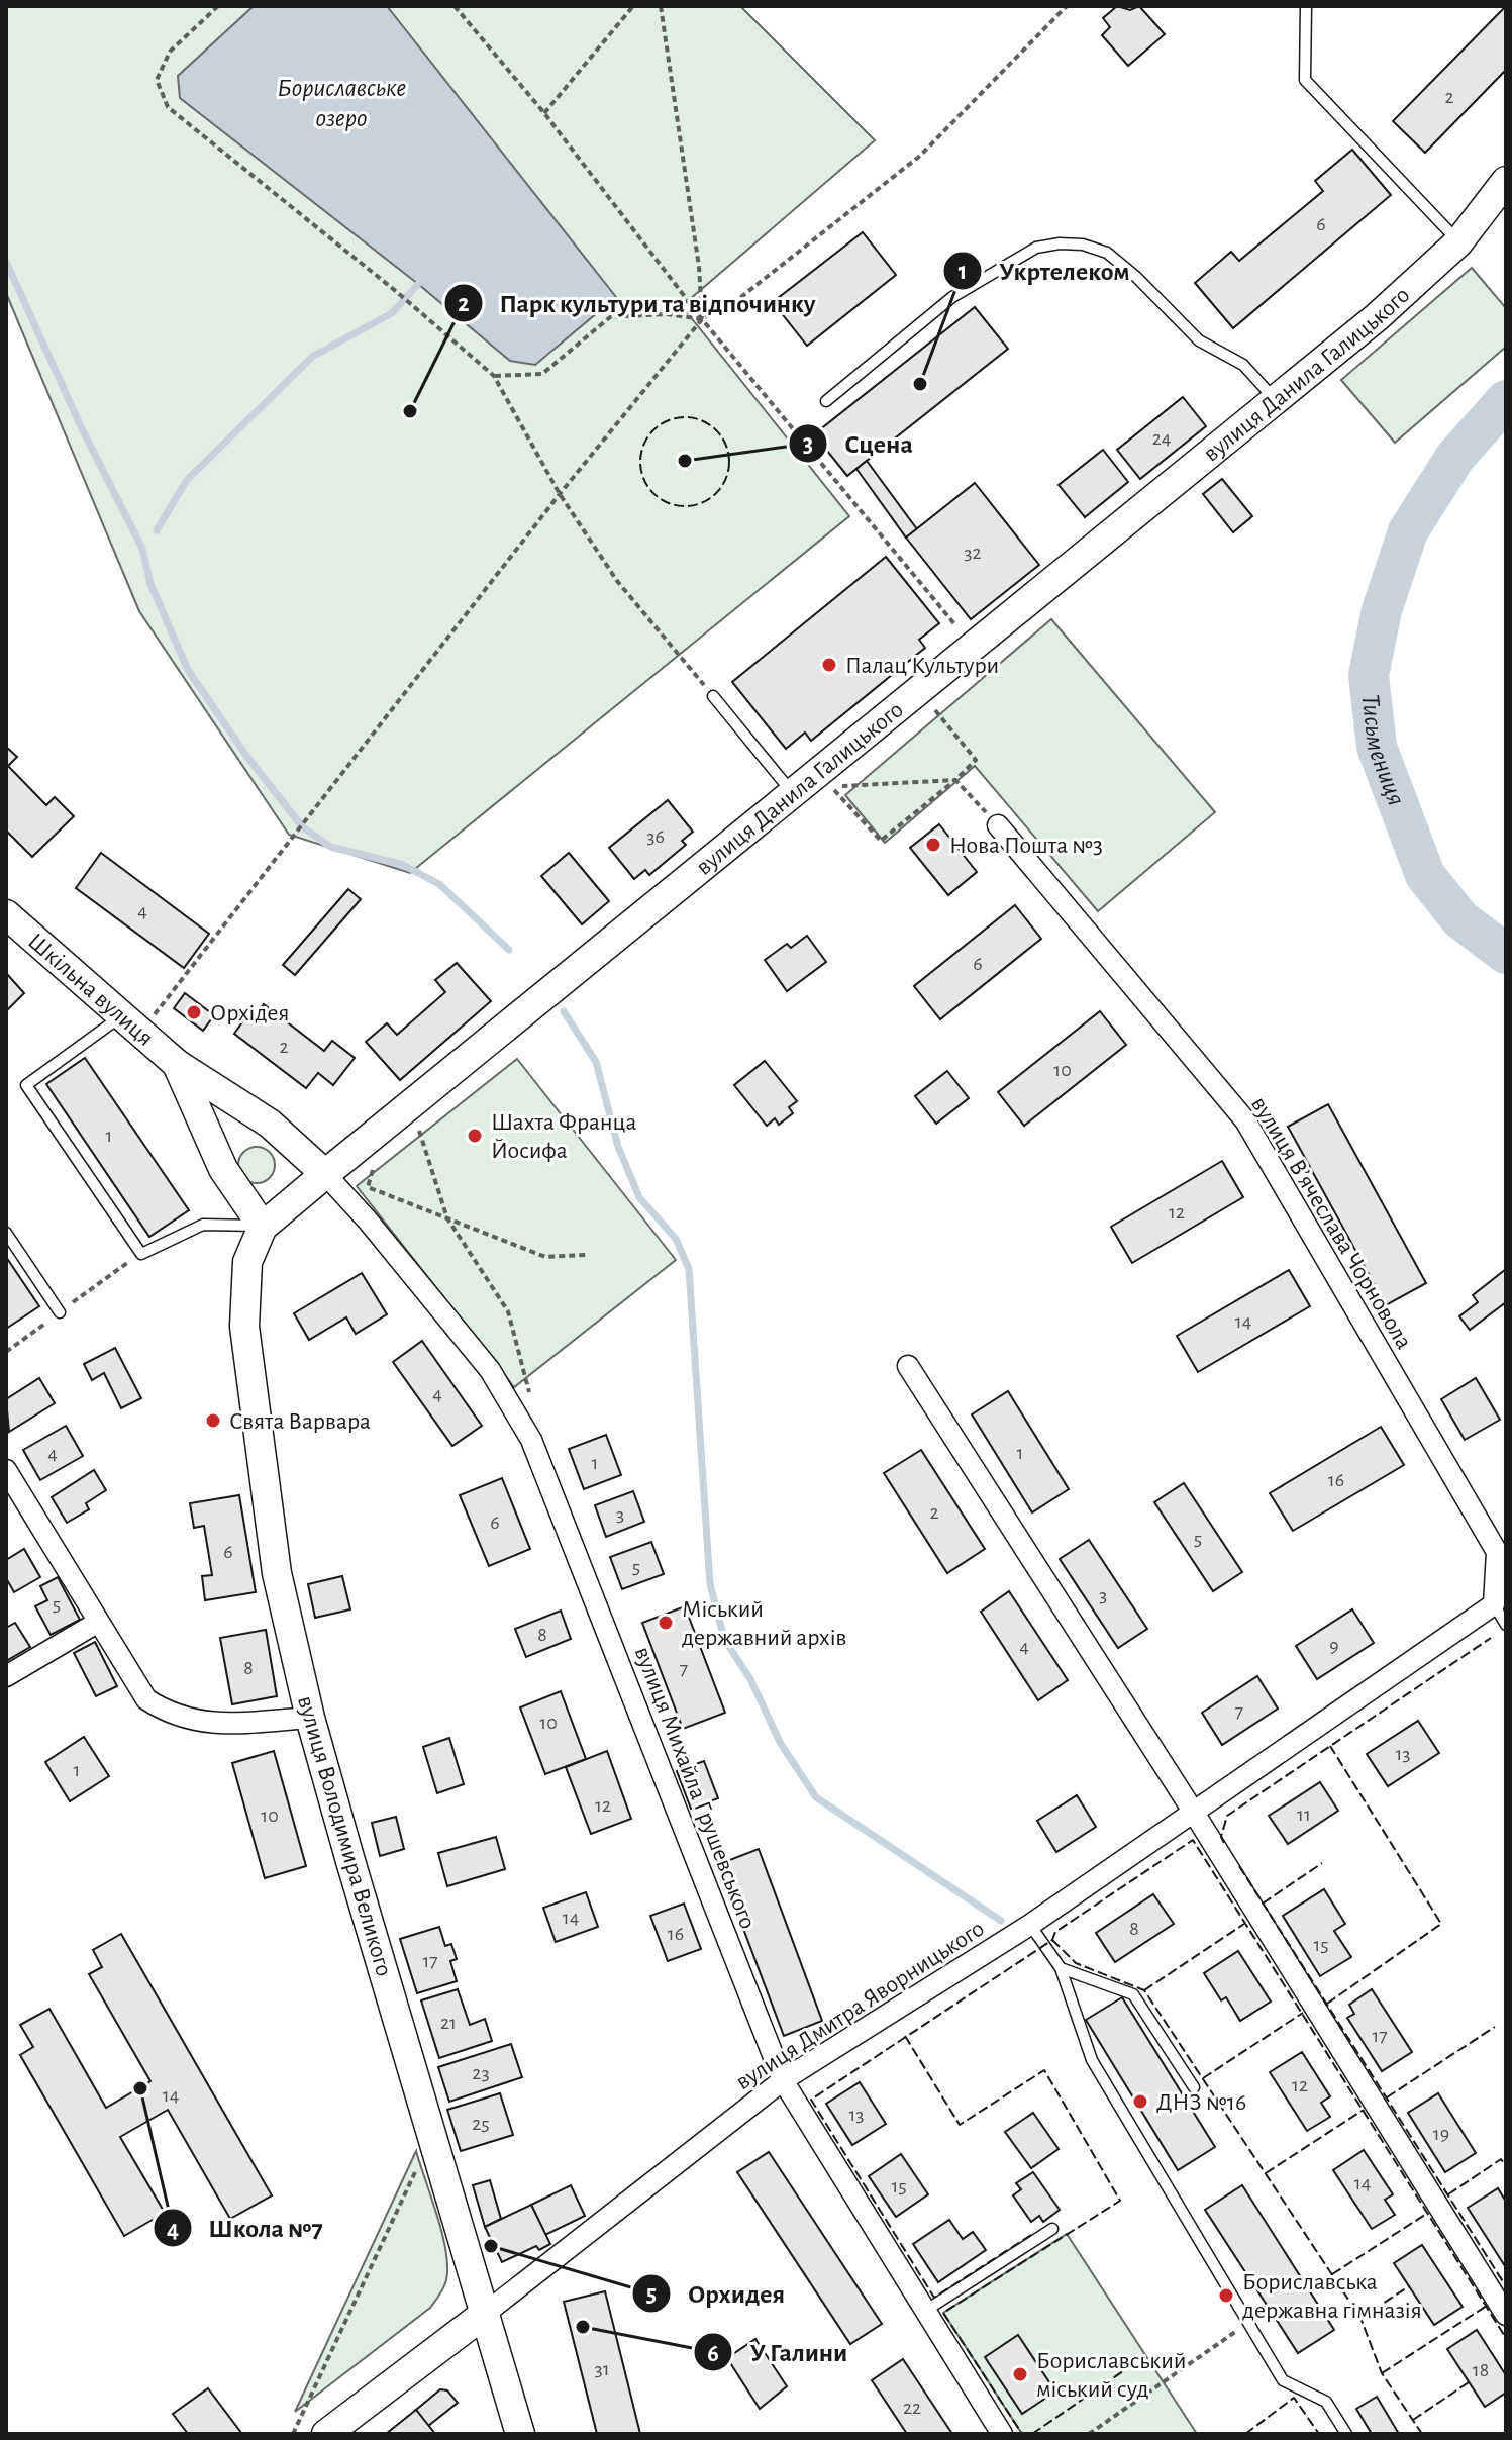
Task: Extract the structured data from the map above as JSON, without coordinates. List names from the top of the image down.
{
  "streets": {
    "main road": ["вулиця Данила Галицького", "Шкільна вулиця", "вулиця Володимира Великого"],
    "street": ["вулиця Вʼячеслава Чорновола", "вулиця Михайла Грушевського", "вулиця Дмитра Яворницького"]
  },
  "crossings": [
    ["вулиця Данила Галицького", "Шкільна вулиця"],
    ["вулиця Данила Галицького", "вулиця Михайла Грушевського"],
    ["вулиця Данила Галицького", "вулиця Володимира Великого"],
    ["Шкільна вулиця", "вулиця Михайла Грушевського"],
    ["Шкільна вулиця", "вулиця Володимира Великого"],
    ["вулиця Вʼячеслава Чорновола", "вулиця Дмитра Яворницького"],
    ["вулиця Михайла Грушевського", "вулиця Дмитра Яворницького"],
    ["вулиця Володимира Великого", "вулиця Дмитра Яворницького"]
  ],
  "water": ["Бориславське озеро", "Тисьмениця"],
  "places": [
    "Укртелеком",
    "Парк культури та відпочинку",
    "Сцена",
    "Палац Культури",
    "Нова Пошта №3",
    "Орхідея",
    "Шахта Франца Йосифа",
    "Свята Варвара",
    "Міський державний архів",
    "Школа №7",
    "ДНЗ №16",
    "Орхидея",
    "Бориславська державна гімназія",
    "У Галини",
    "Бориславський міський суд"
  ],
  "house_numbers": [
    "2",
    "6",
    "24",
    "32",
    "36",
    "4",
    "6",
    "2",
    "10",
    "1",
    "12",
    "14",
    "4",
    "1",
    "4",
    "1",
    "16",
    "2",
    "3",
    "6",
    "5",
    "6",
    "5",
    "3",
    "5",
    "8",
    "9",
    "4",
    "8",
    "7",
    "7",
    "10",
    "13",
    "1",
    "12",
    "11",
    "10",
    "14",
    "8",
    "16",
    "15",
    "17",
    "21",
    "17",
    "23",
    "12",
    "14",
    "13",
    "25",
    "19",
    "14",
    "15",
    "31",
    "18",
    "22"
  ]
}
